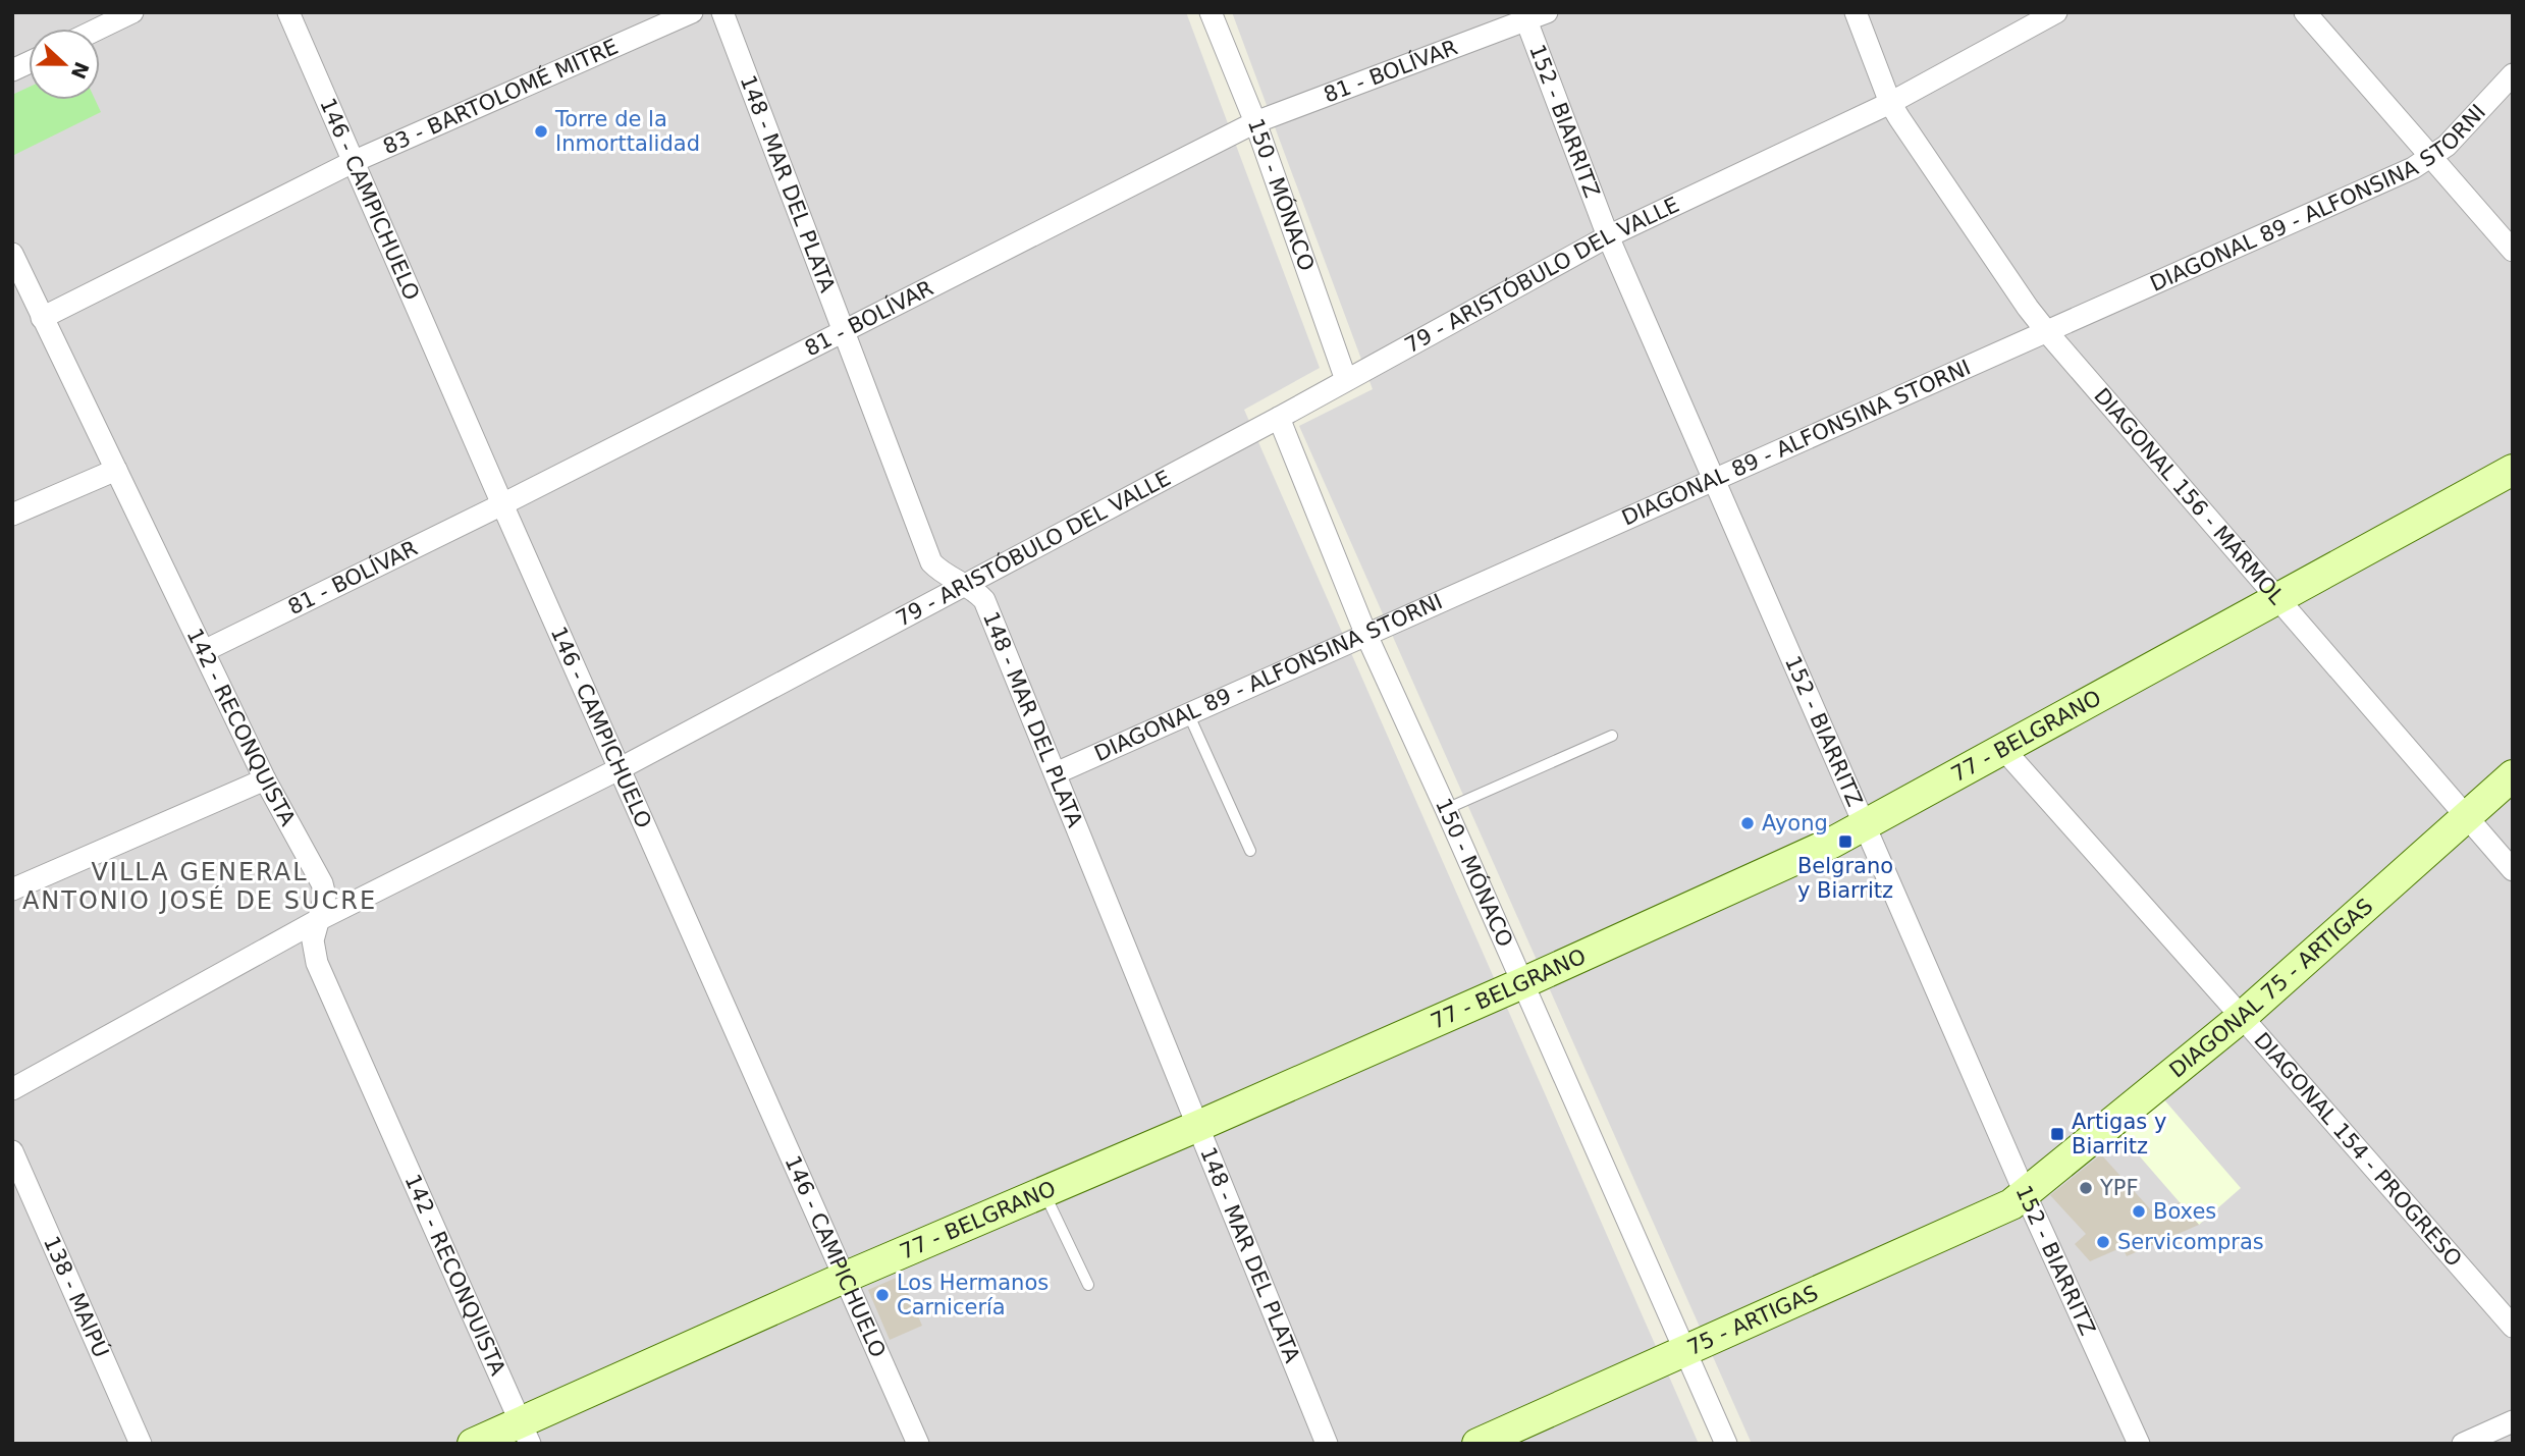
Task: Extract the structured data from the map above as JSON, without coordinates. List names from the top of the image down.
{
  "streets": {
    "street": [
      "81 - BOLÍVAR",
      "83 - BARTOLOMÉ MITRE",
      "152 - BIARRITZ",
      "148 - MAR DEL PLATA",
      "DIAGONAL 89 - ALFONSINA STORNI",
      "150 - MÓNACO",
      "146 - CAMPICHUELO",
      "79 - ARISTÓBULO DEL VALLE",
      "DIAGONAL 156 - MÁRMOL",
      "142 - RECONQUISTA",
      "77 - BELGRANO",
      "DIAGONAL 75 - ARTIGAS",
      "DIAGONAL 154 - PROGRESO",
      "138 - MAIPÚ",
      "75 - ARTIGAS"
    ]
  },
  "crossings": [
    ["81 - BOLÍVAR", "152 - BIARRITZ"],
    ["81 - BOLÍVAR", "148 - MAR DEL PLATA"],
    ["81 - BOLÍVAR", "150 - MÓNACO"],
    ["81 - BOLÍVAR", "146 - CAMPICHUELO"],
    ["81 - BOLÍVAR", "142 - RECONQUISTA"],
    ["83 - BARTOLOMÉ MITRE", "146 - CAMPICHUELO"],
    ["83 - BARTOLOMÉ MITRE", "142 - RECONQUISTA"],
    ["152 - BIARRITZ", "DIAGONAL 89 - ALFONSINA STORNI"],
    ["152 - BIARRITZ", "79 - ARISTÓBULO DEL VALLE"],
    ["152 - BIARRITZ", "77 - BELGRANO"],
    ["152 - BIARRITZ", "DIAGONAL 75 - ARTIGAS"],
    ["152 - BIARRITZ", "75 - ARTIGAS"],
    ["148 - MAR DEL PLATA", "DIAGONAL 89 - ALFONSINA STORNI"],
    ["148 - MAR DEL PLATA", "79 - ARISTÓBULO DEL VALLE"],
    ["148 - MAR DEL PLATA", "77 - BELGRANO"],
    ["DIAGONAL 89 - ALFONSINA STORNI", "150 - MÓNACO"],
    ["DIAGONAL 89 - ALFONSINA STORNI", "DIAGONAL 156 - MÁRMOL"],
    ["150 - MÓNACO", "79 - ARISTÓBULO DEL VALLE"],
    ["150 - MÓNACO", "77 - BELGRANO"],
    ["150 - MÓNACO", "75 - ARTIGAS"],
    ["146 - CAMPICHUELO", "79 - ARISTÓBULO DEL VALLE"],
    ["146 - CAMPICHUELO", "77 - BELGRANO"],
    ["79 - ARISTÓBULO DEL VALLE", "DIAGONAL 156 - MÁRMOL"],
    ["79 - ARISTÓBULO DEL VALLE", "142 - RECONQUISTA"],
    ["DIAGONAL 156 - MÁRMOL", "77 - BELGRANO"],
    ["DIAGONAL 156 - MÁRMOL", "DIAGONAL 75 - ARTIGAS"],
    ["142 - RECONQUISTA", "77 - BELGRANO"],
    ["77 - BELGRANO", "DIAGONAL 154 - PROGRESO"],
    ["DIAGONAL 75 - ARTIGAS", "DIAGONAL 154 - PROGRESO"],
    ["DIAGONAL 75 - ARTIGAS", "75 - ARTIGAS"]
  ],
  "districts": ["VILLA GENERAL ANTONIO JOSÉ DE SUCRE"],
  "places": {
    "other": [
      "Torre de la Inmorttalidad",
      "Ayong",
      "YPF",
      "Boxes",
      "Servicompras",
      "Los Hermanos Carnicería"
    ],
    "transit": ["Belgrano y Biarritz", "Artigas y Biarritz"]
  },
  "north": "right"
}
